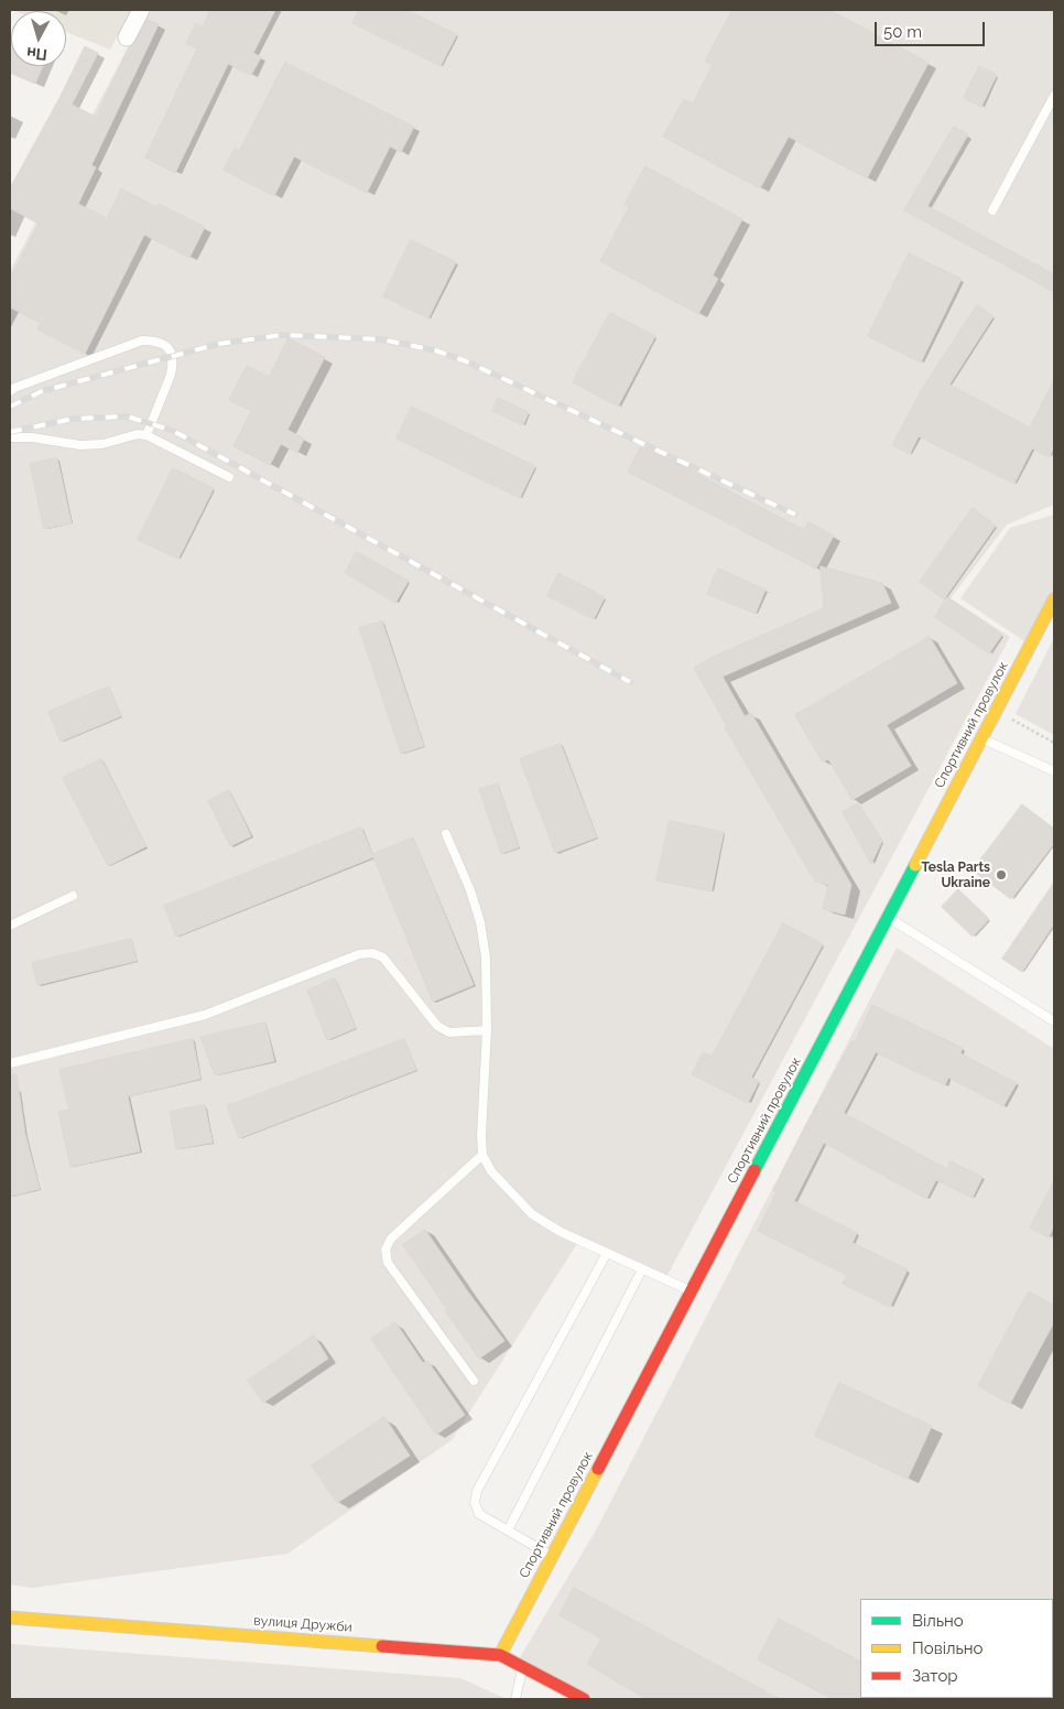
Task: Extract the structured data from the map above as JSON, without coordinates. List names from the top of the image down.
{
  "streets": {
    "street": ["Спортивний провулок", "вулиця Дружби"]
  },
  "crossings": [
    ["Спортивний провулок", "вулиця Дружби"]
  ],
  "places": ["Tesla Parts Ukraine"],
  "legend": ["Вільно", "Повільно", "Затор"],
  "scale_bar": "50 m",
  "north": "bottom"
}
